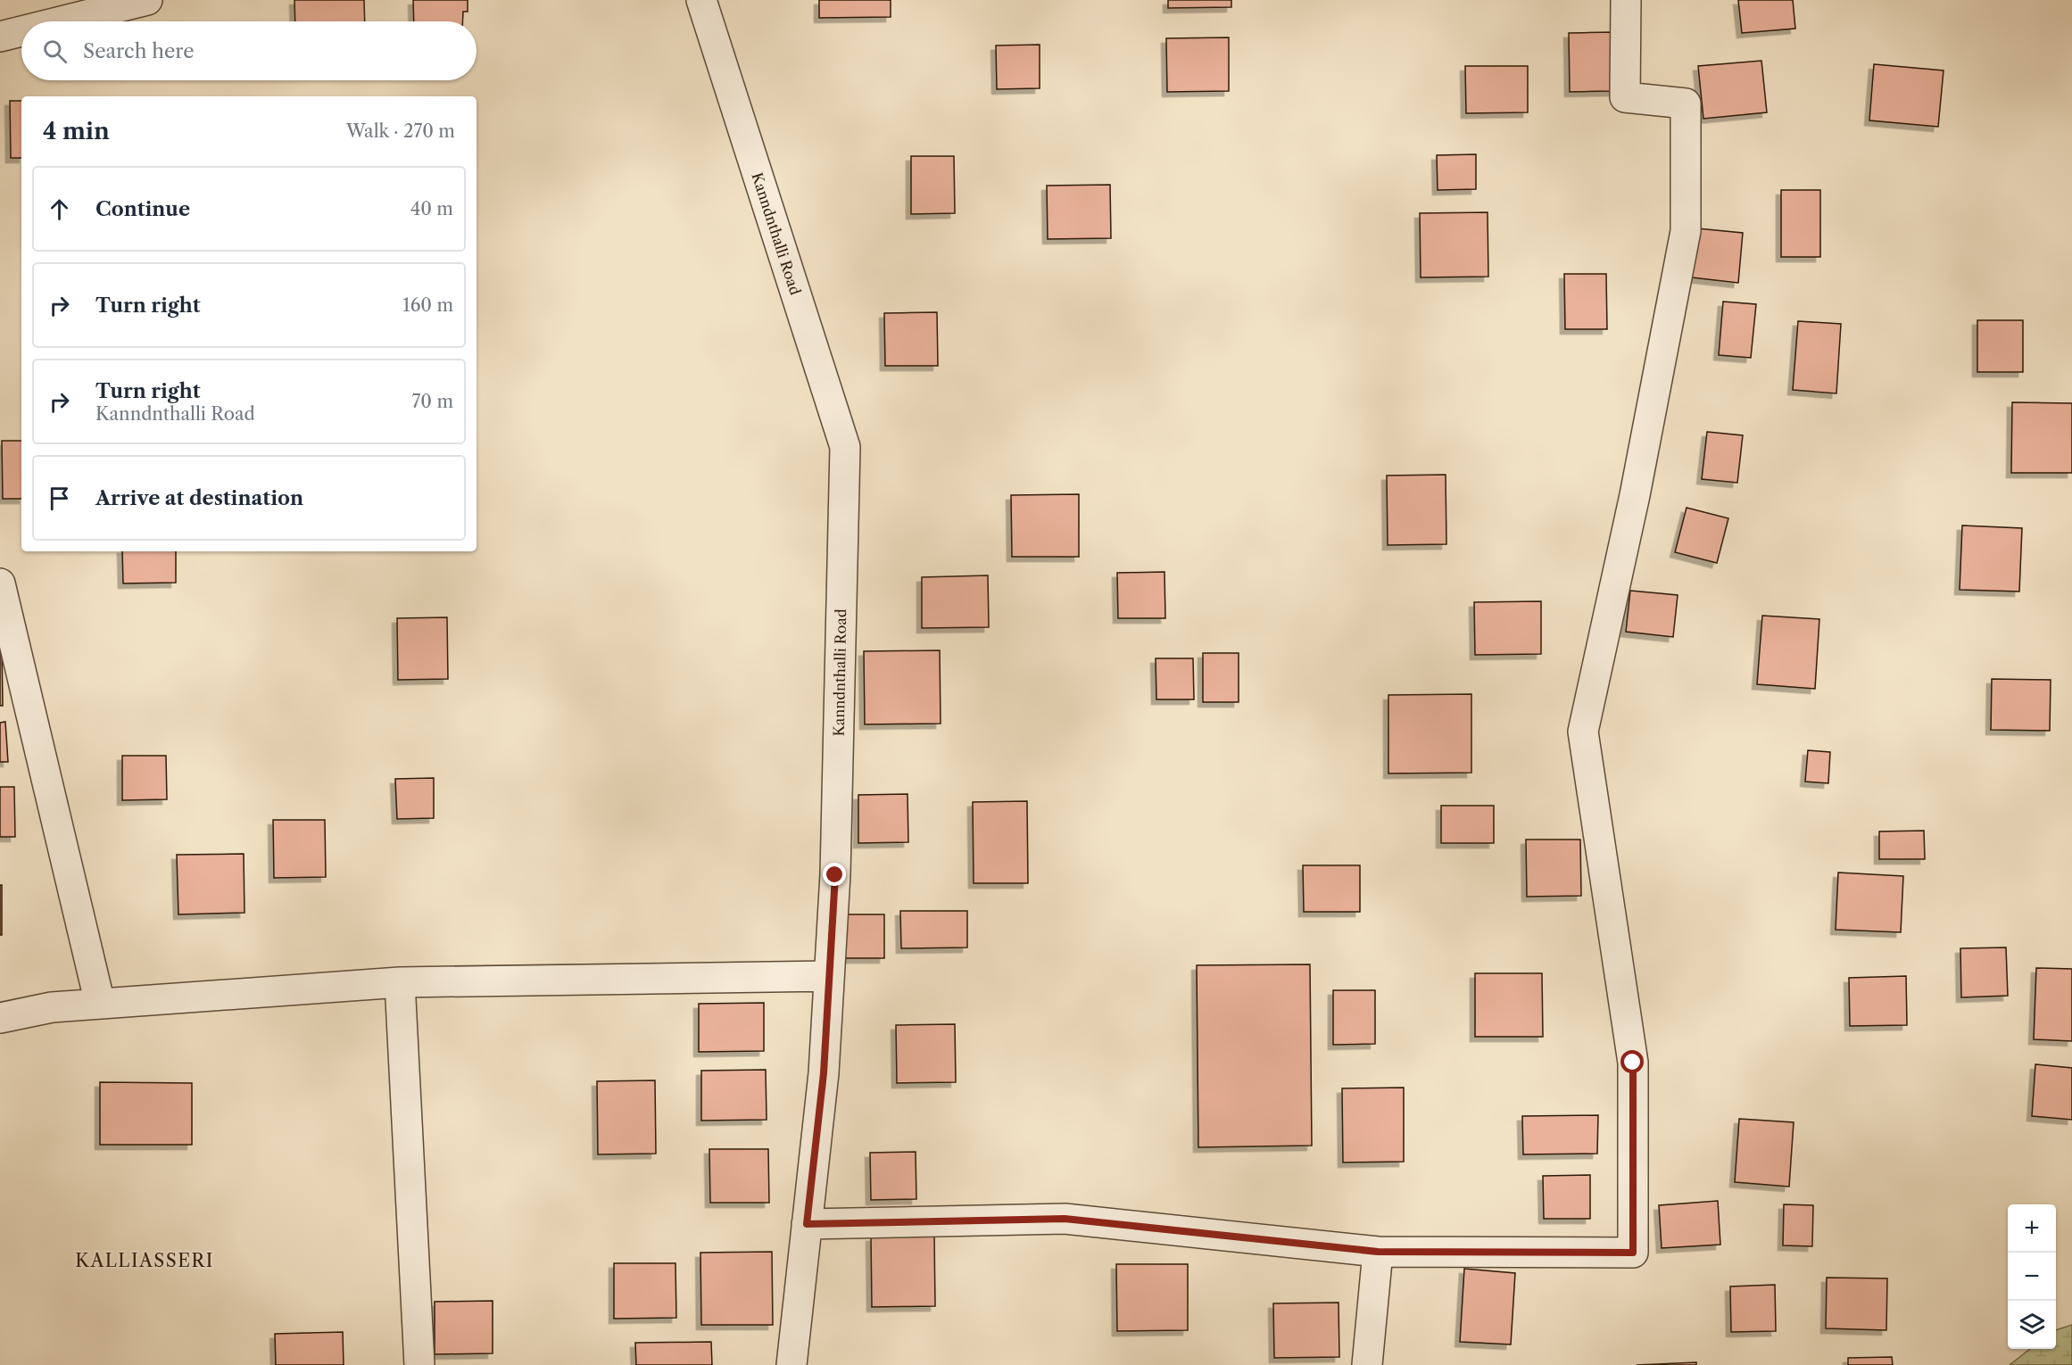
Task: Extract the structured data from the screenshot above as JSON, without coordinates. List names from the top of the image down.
{
  "streets": {
    "street": ["Kanndnthalli Road"]
  },
  "districts": ["KALLIASSERI"],
  "page": {
    "search": "Search here",
    "heading": ["4 min", "Walk · 270 m"],
    "list": [
      ["Continue", "40 m"],
      ["Turn right", "160 m"],
      ["Turn right", "Kanndnthalli Road", "70 m"],
      "Arrive at destination"
    ],
    "map_buttons": ["+", "−"]
  }
}
